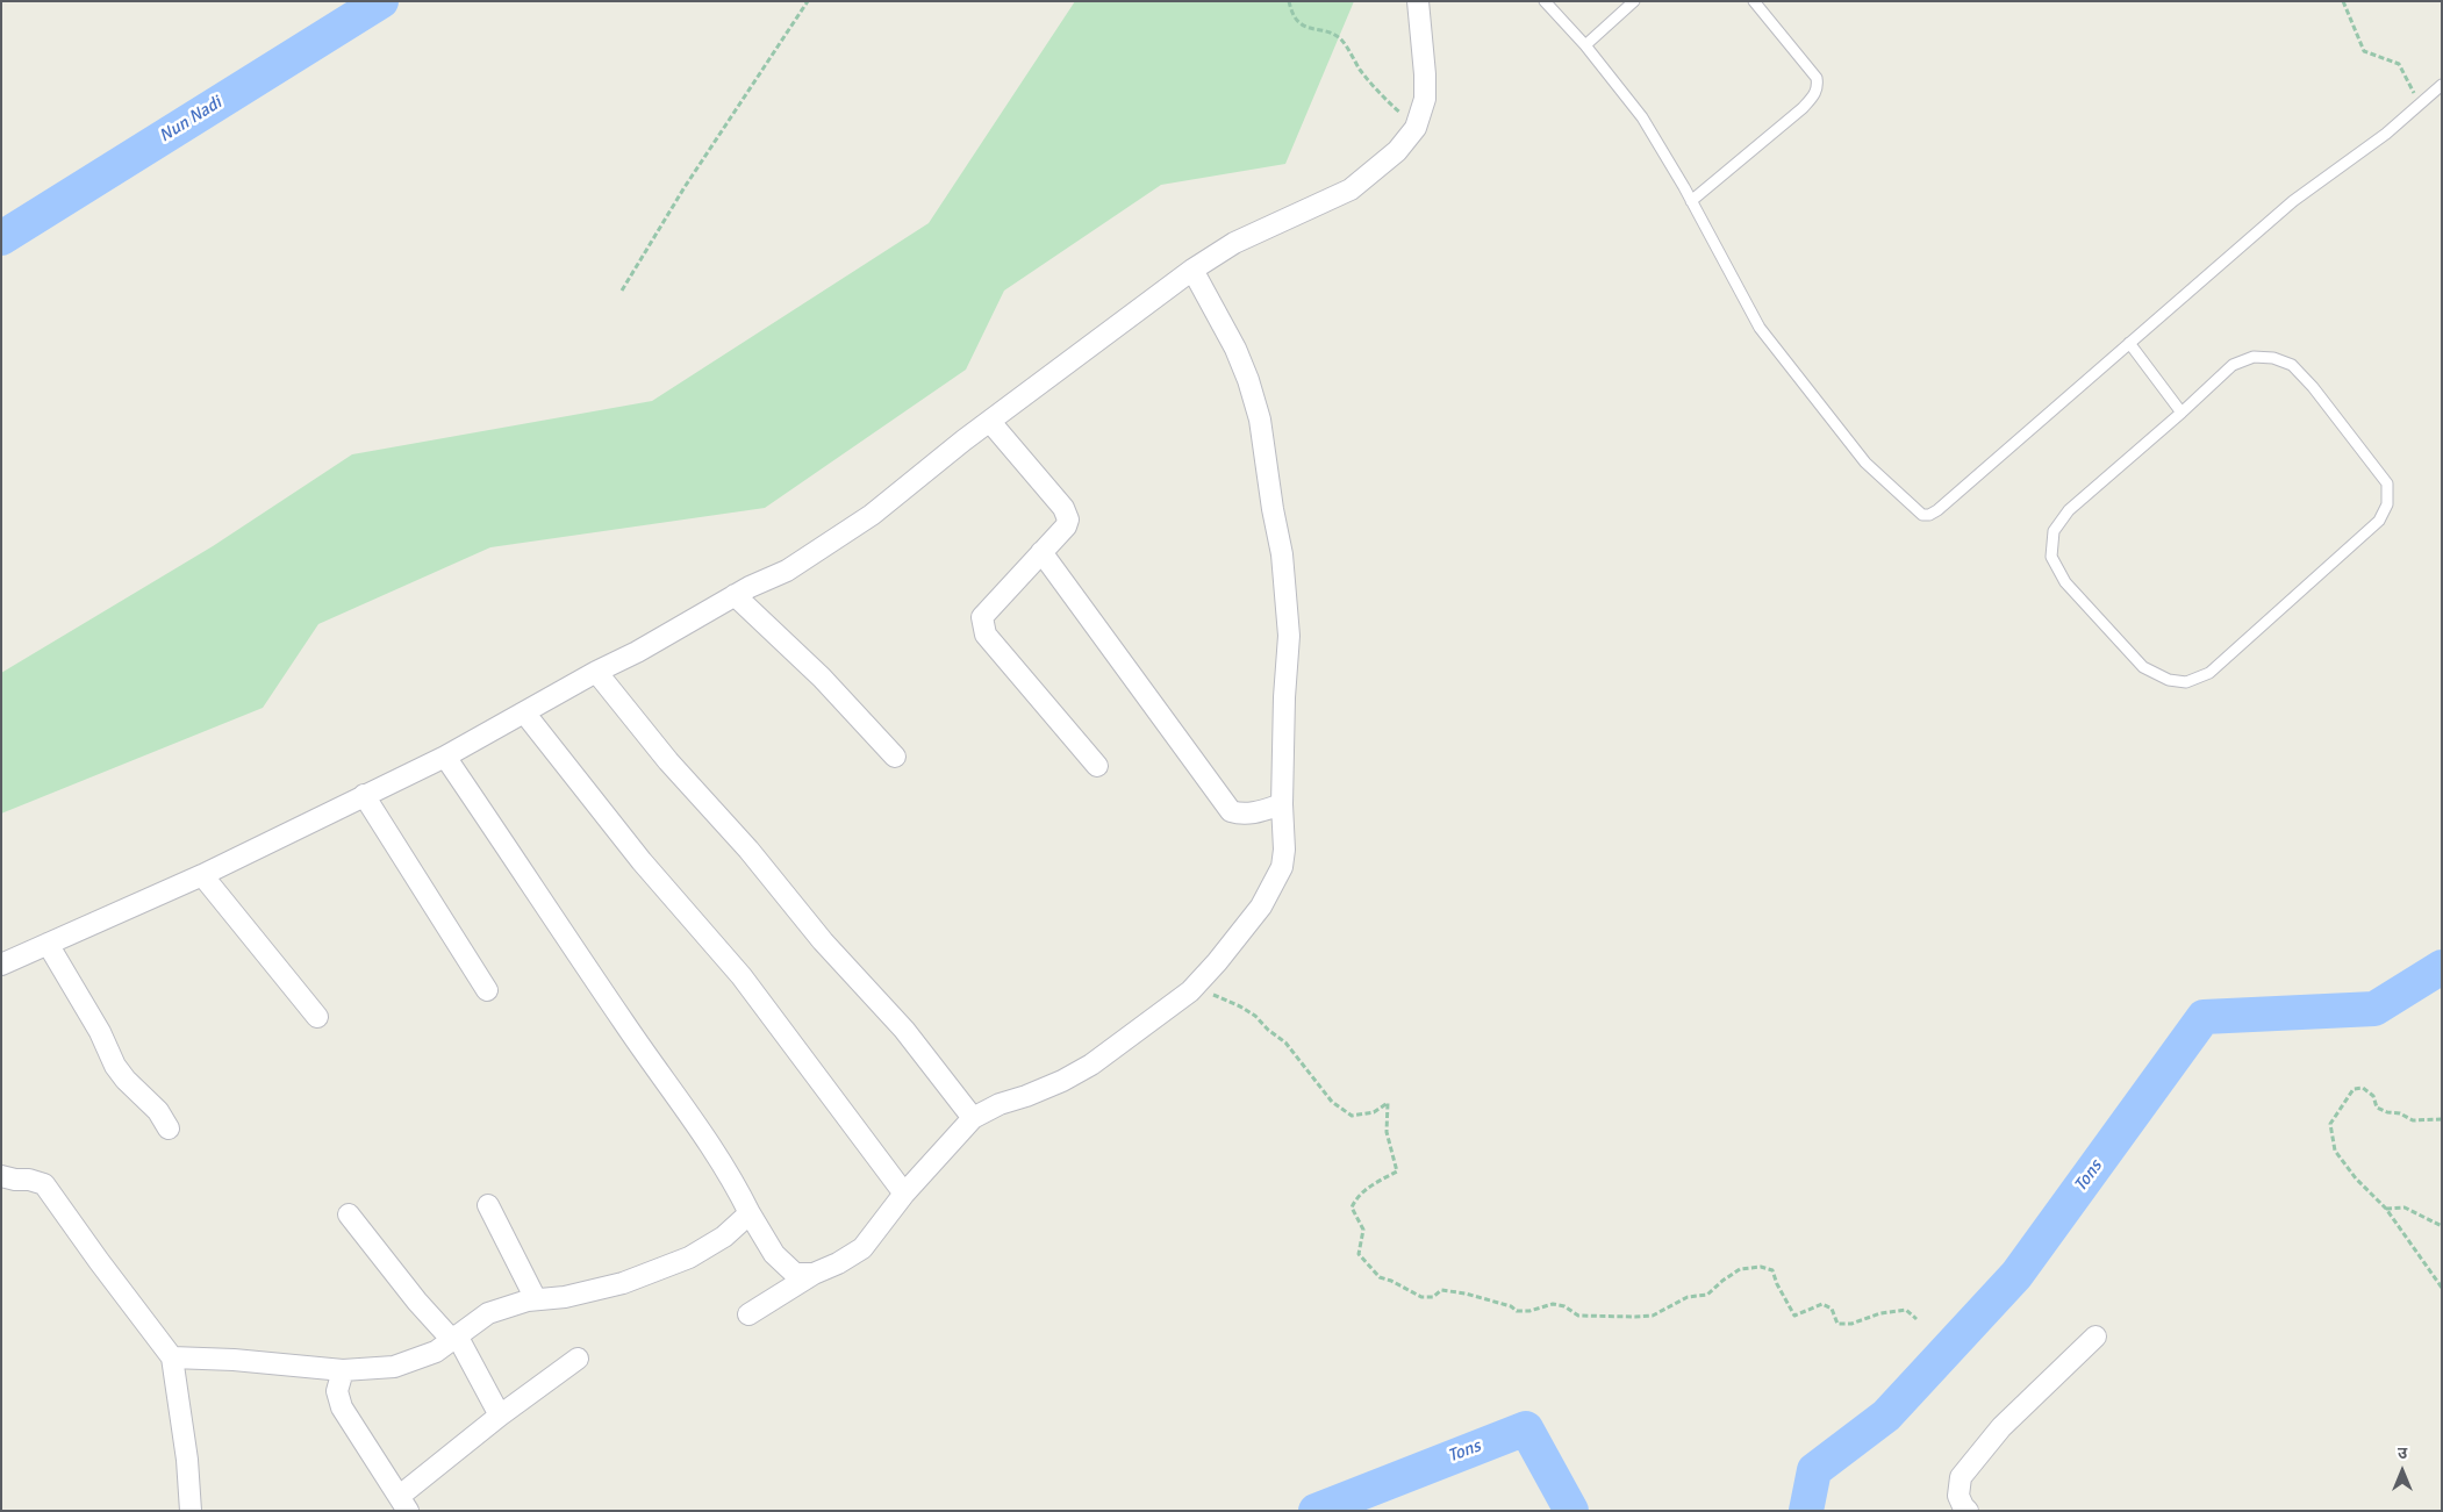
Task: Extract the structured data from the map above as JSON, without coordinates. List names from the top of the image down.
{
  "water": ["Nun Nadi", "Tons"],
  "north": "top"
}
